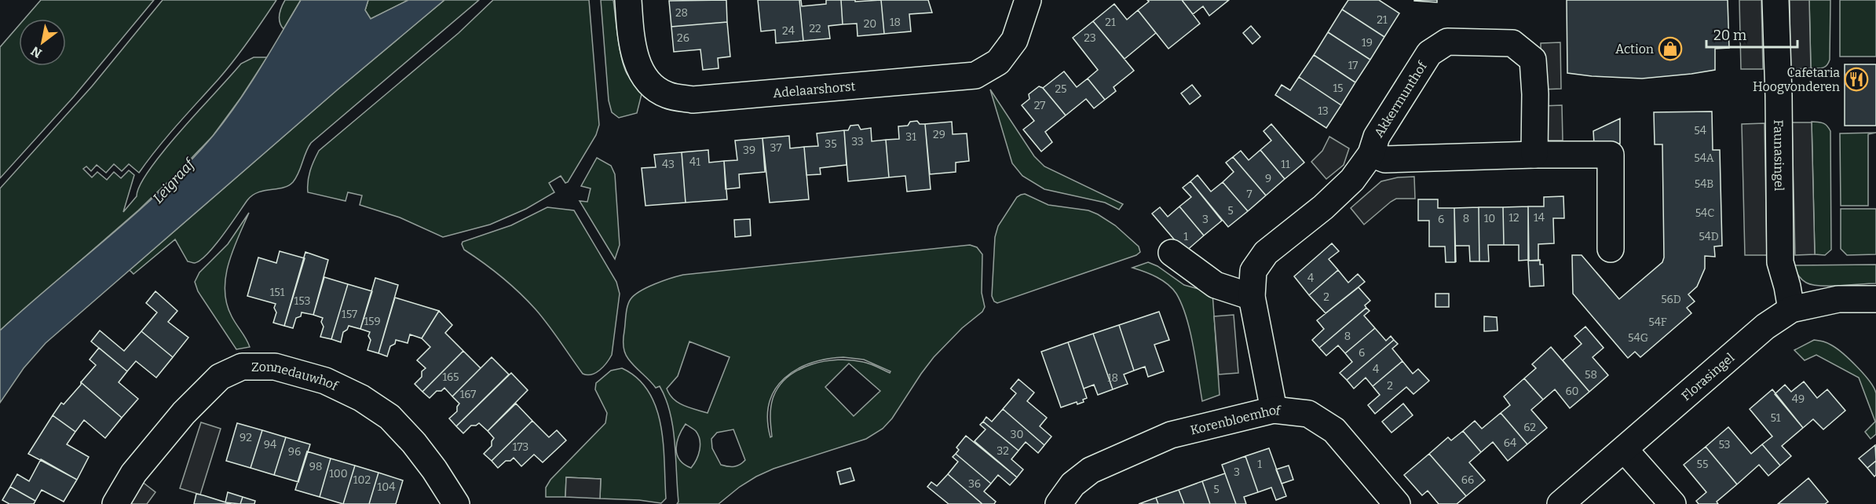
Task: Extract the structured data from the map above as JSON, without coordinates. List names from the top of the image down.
{
  "streets": {
    "street": [
      "Adelaarshorst",
      "Akkermunthof",
      "Faunasingel",
      "Florasingel",
      "Zonnedauwhof",
      "Korenbloemhof"
    ]
  },
  "crossings": [
    ["Akkermunthof", "Korenbloemhof"],
    ["Faunasingel", "Florasingel"]
  ],
  "water": ["Leigraaf"],
  "places": {
    "shop": ["Action"],
    "restaurant": ["Cafetaria Hoogvonderen"]
  },
  "house_numbers": [
    "28",
    "21",
    "18",
    "21",
    "20",
    "22",
    "24",
    "26",
    "23",
    "19",
    "17",
    "15",
    "25",
    "27",
    "13",
    "54",
    "29",
    "31",
    "33",
    "35",
    "37",
    "39",
    "54A",
    "41",
    "43",
    "11",
    "9",
    "54B",
    "7",
    "5",
    "54C",
    "12",
    "14",
    "8",
    "10",
    "3",
    "6",
    "1",
    "54D",
    "4",
    "151",
    "2",
    "56D",
    "153",
    "157",
    "159",
    "54F",
    "8",
    "54G",
    "6",
    "4",
    "58",
    "165",
    "18",
    "2",
    "60",
    "167",
    "49",
    "51",
    "62",
    "30",
    "92",
    "64",
    "94",
    "53",
    "173",
    "32",
    "96",
    "1",
    "55",
    "98",
    "3",
    "100",
    "102",
    "66",
    "36",
    "104",
    "5"
  ],
  "scale_bar": "20 m",
  "north": "bottom left"
}
